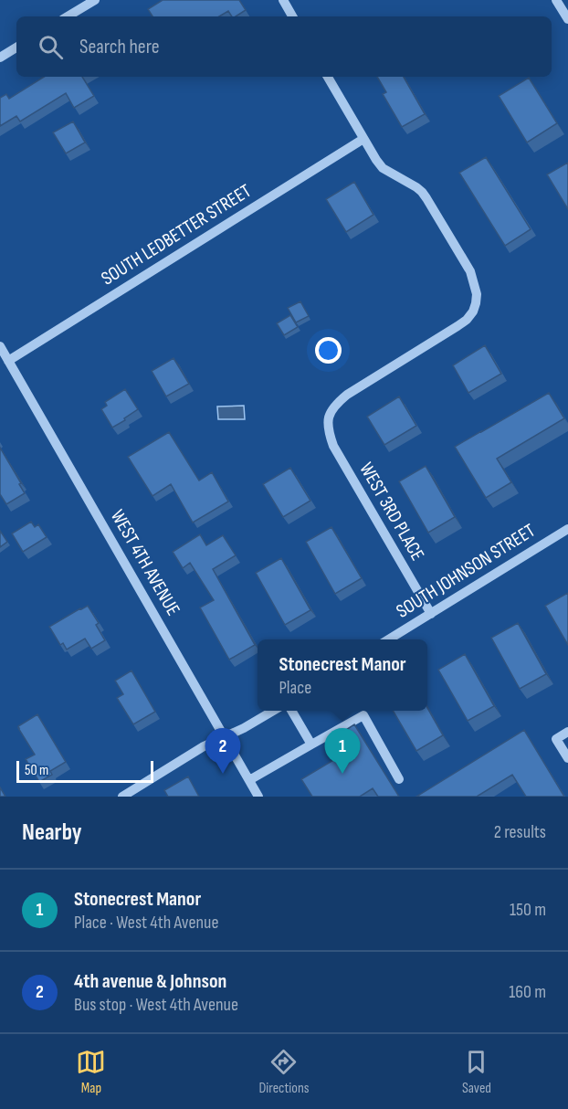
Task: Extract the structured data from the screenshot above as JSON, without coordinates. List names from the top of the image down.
{
  "streets": {
    "street": [
      "SOUTH LEDBETTER STREET",
      "WEST 3RD PLACE",
      "WEST 4TH AVENUE",
      "SOUTH JOHNSON STREET"
    ]
  },
  "crossings": [
    ["SOUTH LEDBETTER STREET", "WEST 3RD PLACE"],
    ["SOUTH LEDBETTER STREET", "WEST 4TH AVENUE"],
    ["WEST 3RD PLACE", "SOUTH JOHNSON STREET"]
  ],
  "scale_bar": "50 m",
  "page": {
    "search": "Search here",
    "popup": ["Stonecrest Manor", "Place"],
    "pins": ["1", "2"],
    "scale": "50 m",
    "heading": ["Nearby", "2 results"],
    "list": [
      {
        "mark": "1",
        "name": "Stonecrest Manor",
        "note": "Place · West 4th Avenue",
        "value": "150 m"
      },
      {
        "mark": "2",
        "name": "4th avenue & Johnson",
        "note": "Bus stop · West 4th Avenue",
        "value": "160 m"
      }
    ],
    "nav": ["Map", "Directions", "Saved"]
  }
}
